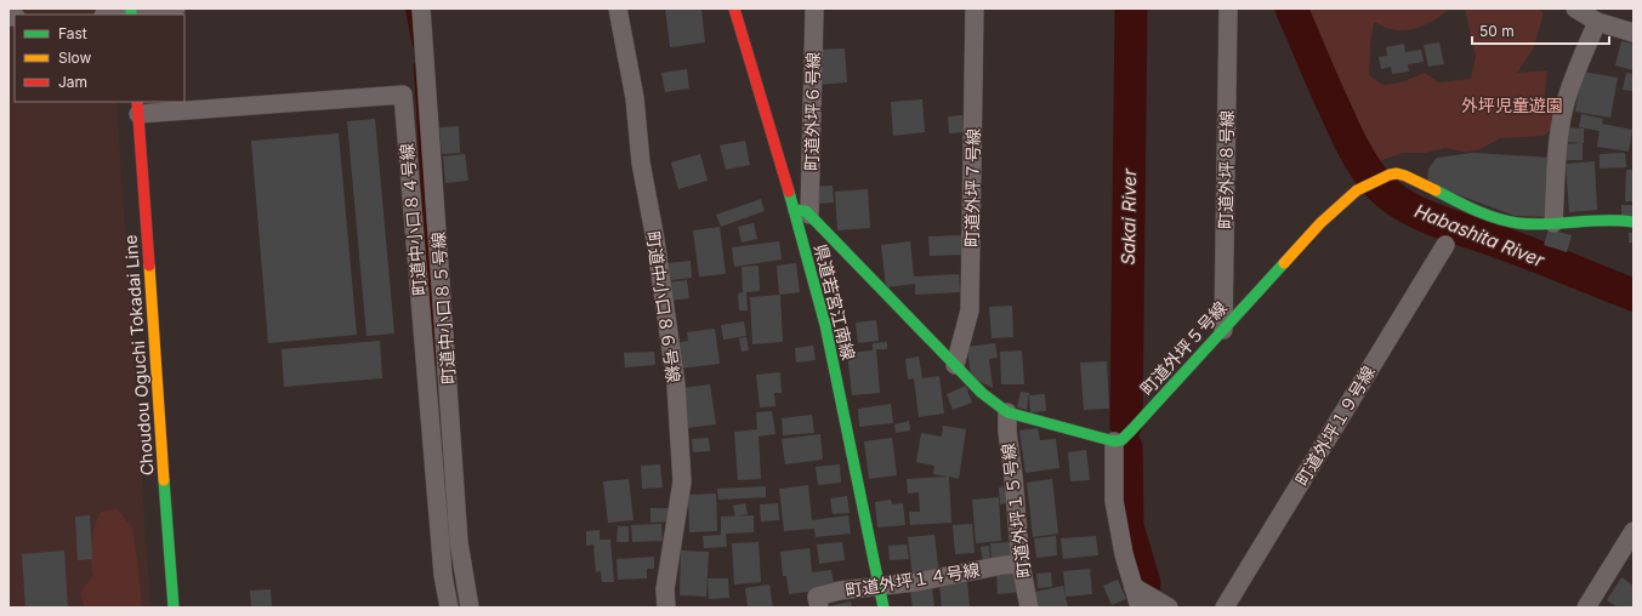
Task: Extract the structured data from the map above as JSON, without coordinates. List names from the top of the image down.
{
  "streets": {
    "street": [
      "町道外坪６号線",
      "町道外坪８号線",
      "町道外坪７号線",
      "町道中小口８４号線",
      "県道若宮江南線",
      "町道中小口８６号線",
      "町道中小口８５号線",
      "町道外坪５号線",
      "Choudou Oguchi Tokadai Line",
      "町道外坪１９号線",
      "町道外坪１５号線",
      "町道外坪１４号線"
    ]
  },
  "crossings": [
    ["町道外坪６号線", "県道若宮江南線"],
    ["町道外坪８号線", "町道外坪５号線"],
    ["町道中小口８４号線", "Choudou Oguchi Tokadai Line"],
    ["県道若宮江南線", "町道外坪１４号線"],
    ["町道外坪１５号線", "町道外坪１４号線"]
  ],
  "water": ["Sakai River", "Habashita River"],
  "parks": ["外坪児童遊園"],
  "legend": ["Fast", "Slow", "Jam"],
  "scale_bar": "50 m"
}
